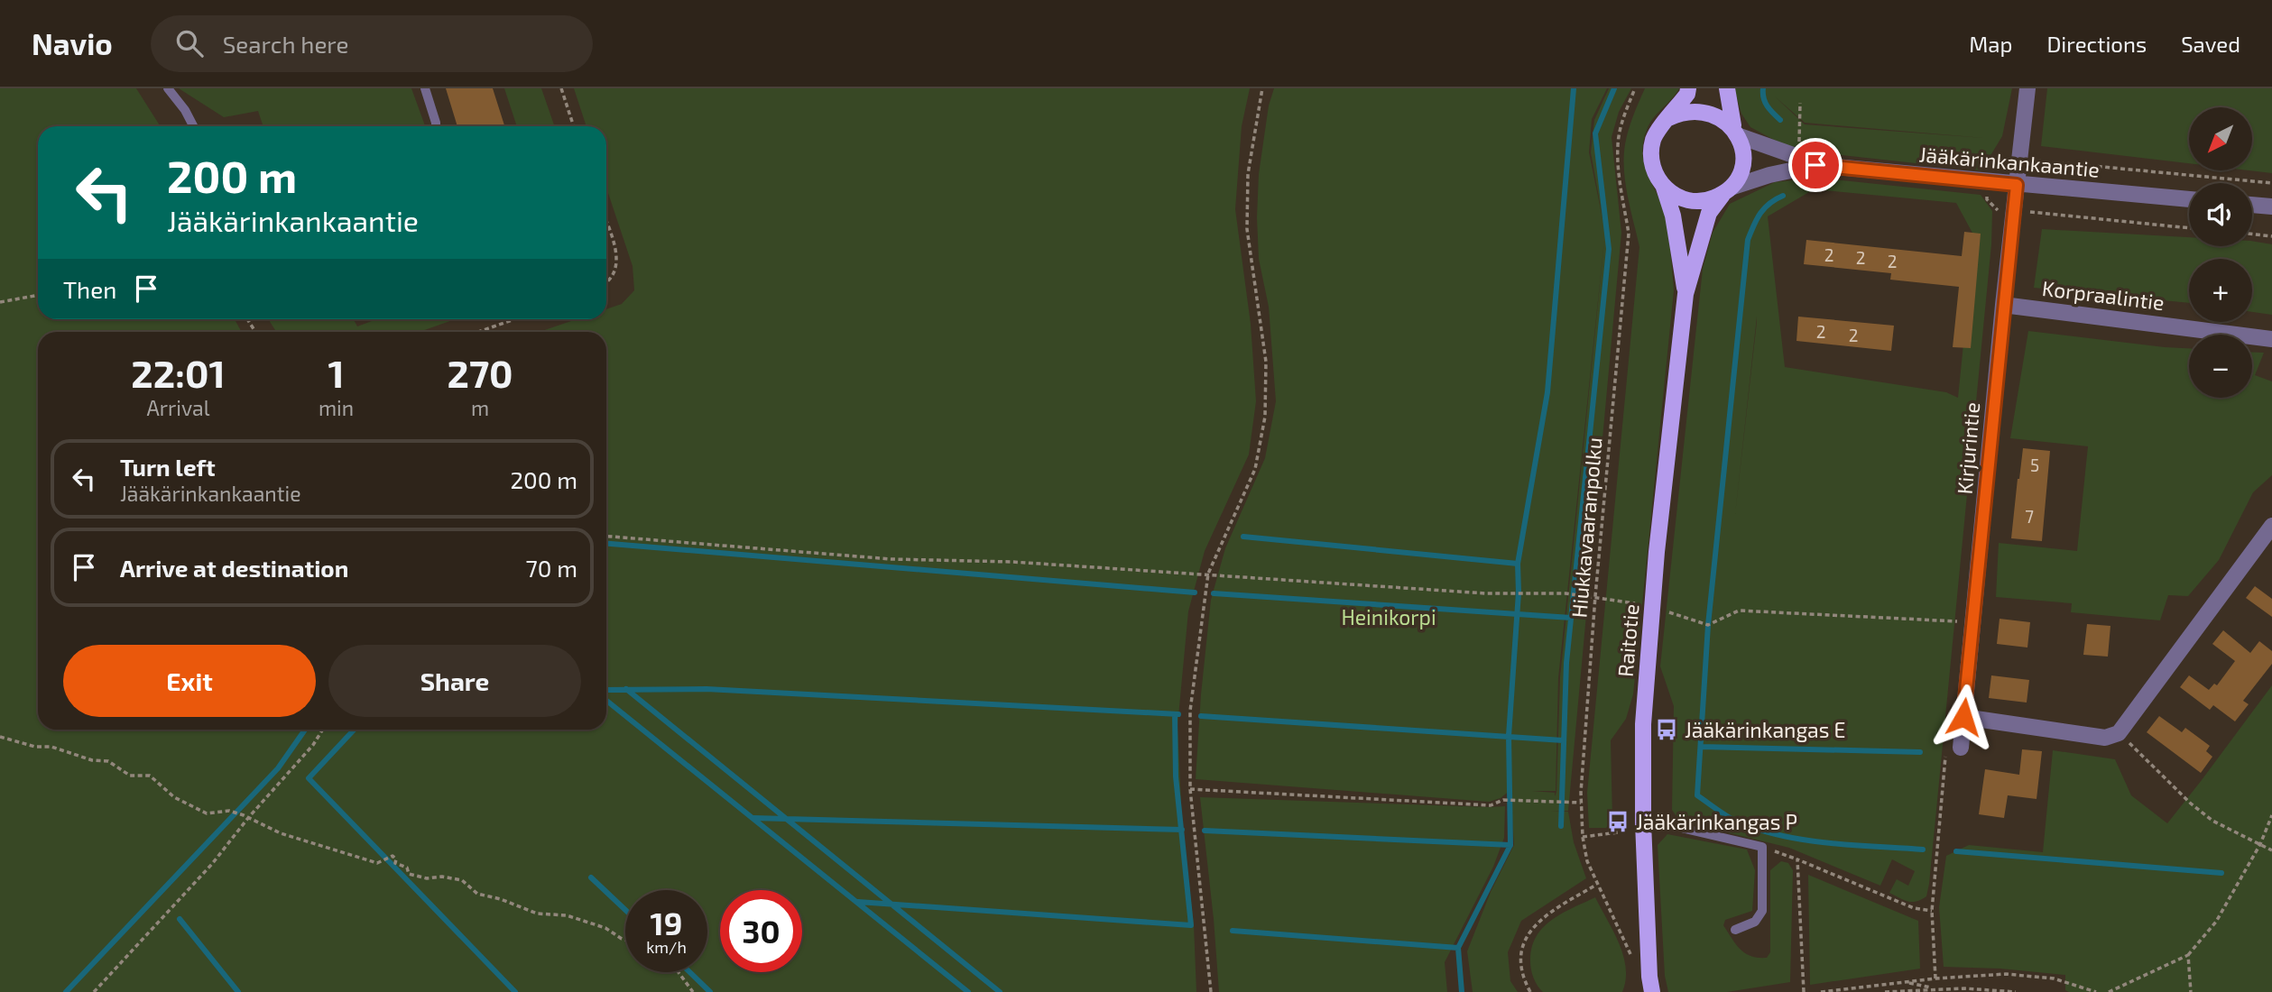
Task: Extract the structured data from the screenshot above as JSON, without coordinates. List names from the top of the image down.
{
  "streets": {
    "main road": ["Raitotie"],
    "street": ["Jääkärinkankaantie", "Korpraalintie", "Kirjurintie"],
    "path": ["Hiukkavaaranpolku"]
  },
  "crossings": [
    ["Jääkärinkankaantie", "Kirjurintie"],
    ["Jääkärinkankaantie", "Raitotie"],
    ["Korpraalintie", "Kirjurintie"]
  ],
  "parks": ["Heinikorpi"],
  "places": {
    "bus stop": ["Jääkärinkangas E", "Jääkärinkangas P"]
  },
  "house_numbers": [
    "2",
    "2",
    "2",
    "2",
    "2",
    "5",
    "7"
  ],
  "north": "bottom left",
  "page": {
    "header": "Navio",
    "search": "Search here",
    "nav": ["Map", "Directions", "Saved"],
    "map_buttons": ["+", "−"],
    "turn": ["200 m", "Jääkärinkankaantie"],
    "then": "Then",
    "eta": [
      "22:01",
      "Arrival",
      "1",
      "min",
      "270",
      "m"
    ],
    "list": [
      {
        "name": "Turn left",
        "note": "Jääkärinkankaantie",
        "value": "200 m"
      },
      {
        "name": "Arrive at destination",
        "value": "70 m"
      }
    ],
    "buttons": ["Exit", "Share"],
    "speed": "19 km/h",
    "limit": "30"
  }
}
